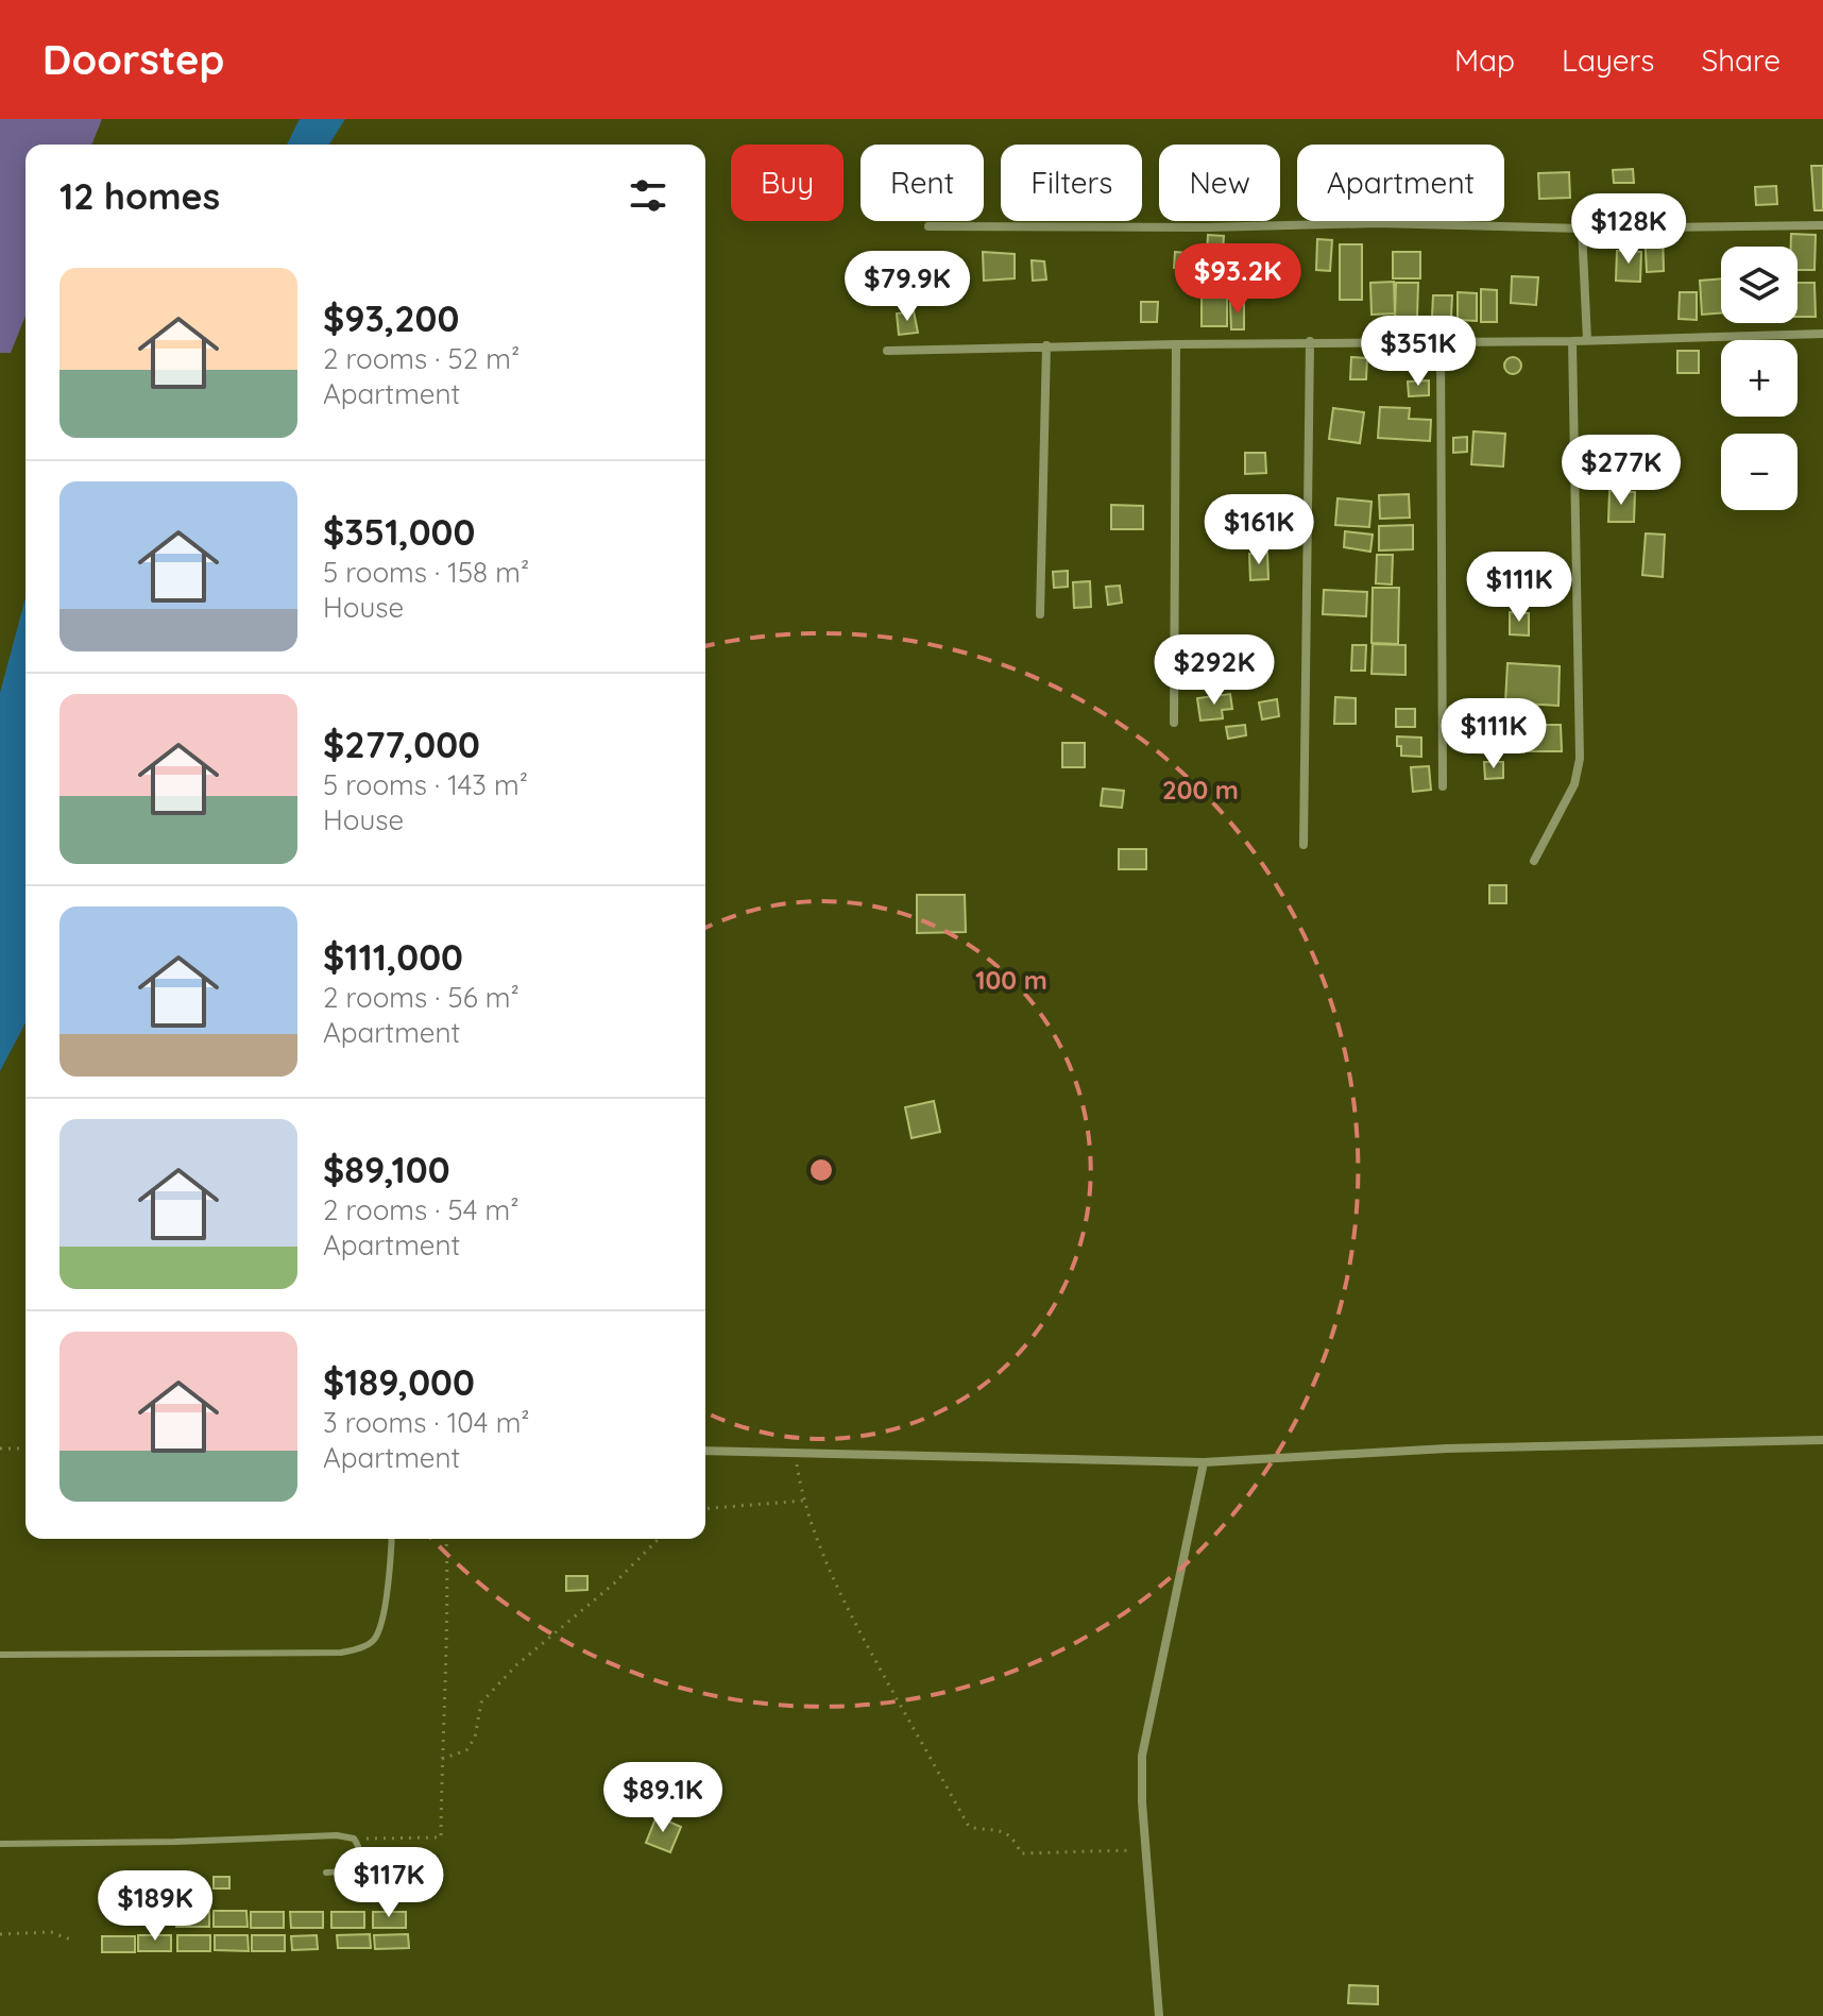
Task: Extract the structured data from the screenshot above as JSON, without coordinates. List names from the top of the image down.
{
  "page": {
    "header": "Doorstep",
    "nav": ["Map", "Layers", "Share"],
    "chip": [
      "Buy",
      "Rent",
      "Filters",
      "New",
      "Apartment"
    ],
    "heading": "12 homes",
    "price": [
      "$128K",
      "$93.2K",
      "$79.9K",
      "$351K",
      "$277K",
      "$161K",
      "$111K",
      "$292K",
      "$111K",
      "$89.1K",
      "$117K",
      "$189K"
    ],
    "map_buttons": ["+", "−"],
    "list": [
      {
        "name": "$93,200",
        "note": "2 rooms · 52 m² · Apartment"
      },
      {
        "name": "$351,000",
        "note": "5 rooms · 158 m² · House"
      },
      {
        "name": "$277,000",
        "note": "5 rooms · 143 m² · House"
      },
      {
        "name": "$111,000",
        "note": "2 rooms · 56 m² · Apartment"
      },
      {
        "name": "$89,100",
        "note": "2 rooms · 54 m² · Apartment"
      },
      {
        "name": "$189,000",
        "note": "3 rooms · 104 m² · Apartment"
      }
    ]
  },
  "rings": ["200 m", "100 m"]
}
